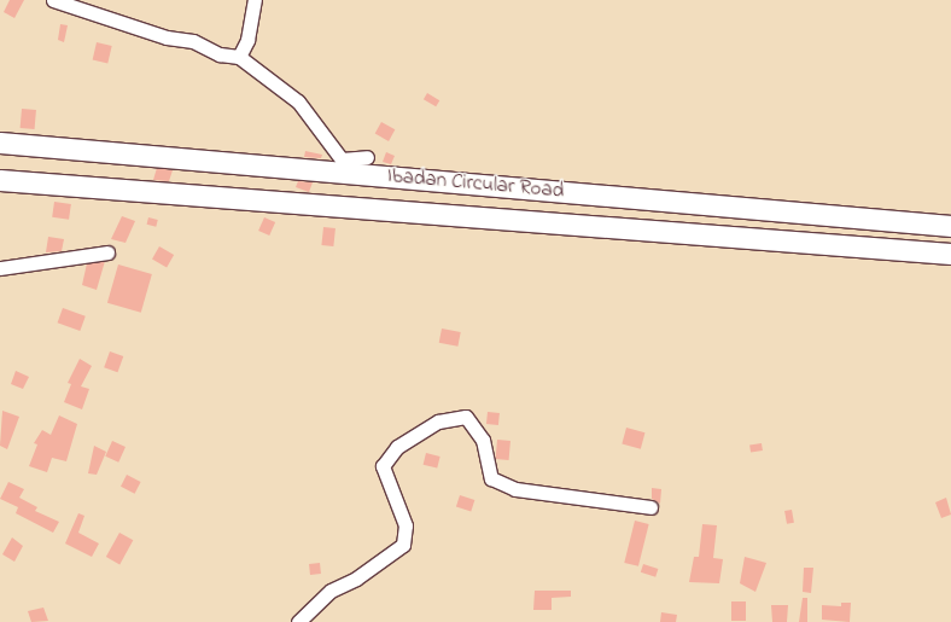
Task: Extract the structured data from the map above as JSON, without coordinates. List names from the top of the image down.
{
  "streets": {
    "highway": ["Ibadan Circular Road"]
  }
}
